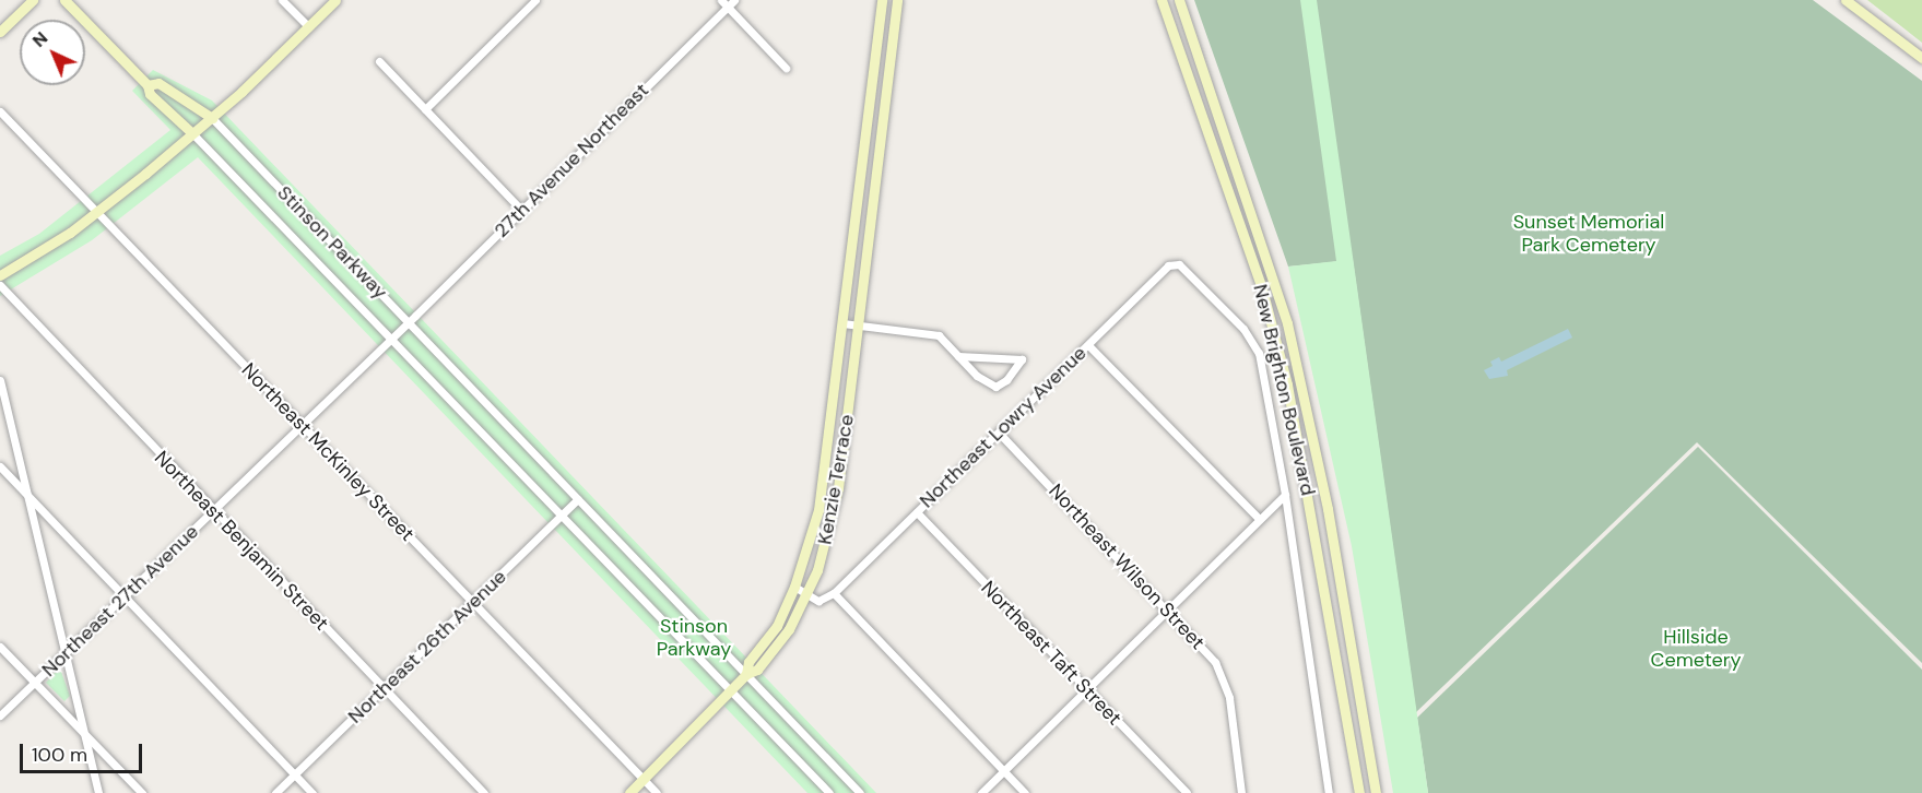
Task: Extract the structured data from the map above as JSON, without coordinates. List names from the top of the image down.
{
  "streets": {
    "main road": ["New Brighton Boulevard", "Kenzie Terrace"],
    "street": [
      "27th Avenue Northeast",
      "Stinson Parkway",
      "Northeast Lowry Avenue",
      "Northeast McKinley Street",
      "Northeast Benjamin Street",
      "Northeast Wilson Street",
      "Northeast 27th Avenue",
      "Northeast 26th Avenue",
      "Northeast Taft Street"
    ]
  },
  "crossings": [
    ["27th Avenue Northeast", "Stinson Parkway"],
    ["27th Avenue Northeast", "Northeast 27th Avenue"],
    ["Stinson Parkway", "Kenzie Terrace"],
    ["Stinson Parkway", "Northeast 27th Avenue"],
    ["Stinson Parkway", "Northeast 26th Avenue"],
    ["New Brighton Boulevard", "Northeast Lowry Avenue"],
    ["Northeast Lowry Avenue", "Kenzie Terrace"],
    ["Northeast Lowry Avenue", "Northeast Wilson Street"],
    ["Northeast Lowry Avenue", "Northeast Taft Street"],
    ["Northeast McKinley Street", "Northeast 27th Avenue"],
    ["Northeast McKinley Street", "Northeast 26th Avenue"],
    ["Northeast Benjamin Street", "Northeast 27th Avenue"],
    ["Northeast Benjamin Street", "Northeast 26th Avenue"]
  ],
  "parks": ["Sunset Memorial Park Cemetery", "Stinson Parkway", "Hillside Cemetery"],
  "scale_bar": "100 m",
  "north": "top left"
}
